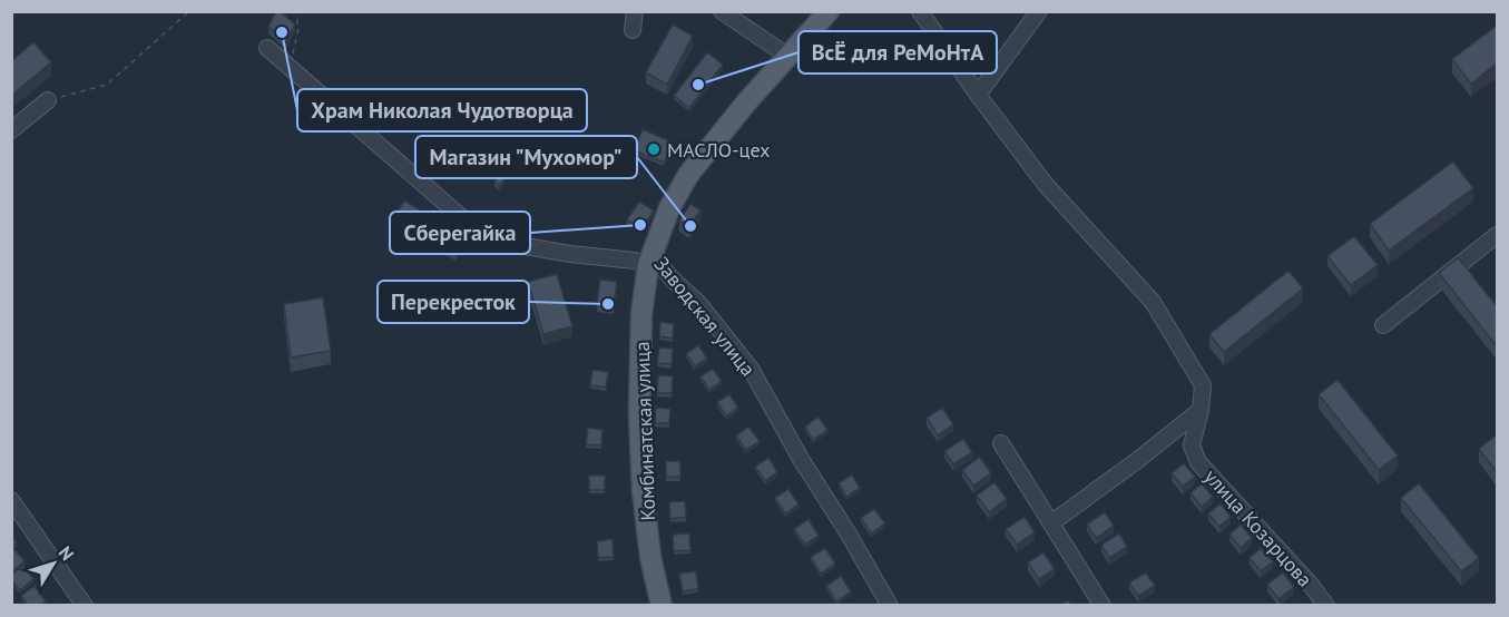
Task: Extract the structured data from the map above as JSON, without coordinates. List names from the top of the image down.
{
  "streets": {
    "main road": ["Заводская улица", "Комбинатская улица"],
    "street": ["улица Козарцова"]
  },
  "crossings": [
    ["Заводская улица", "Комбинатская улица"]
  ],
  "places": [
    "Храм Николая Чудотворца",
    "ВсЁ для РеМоНтА",
    "МАСЛО-цех",
    "Сберегайка",
    "Магазин \"Мухомор\"",
    "Перекресток"
  ],
  "north": "top right"
}
